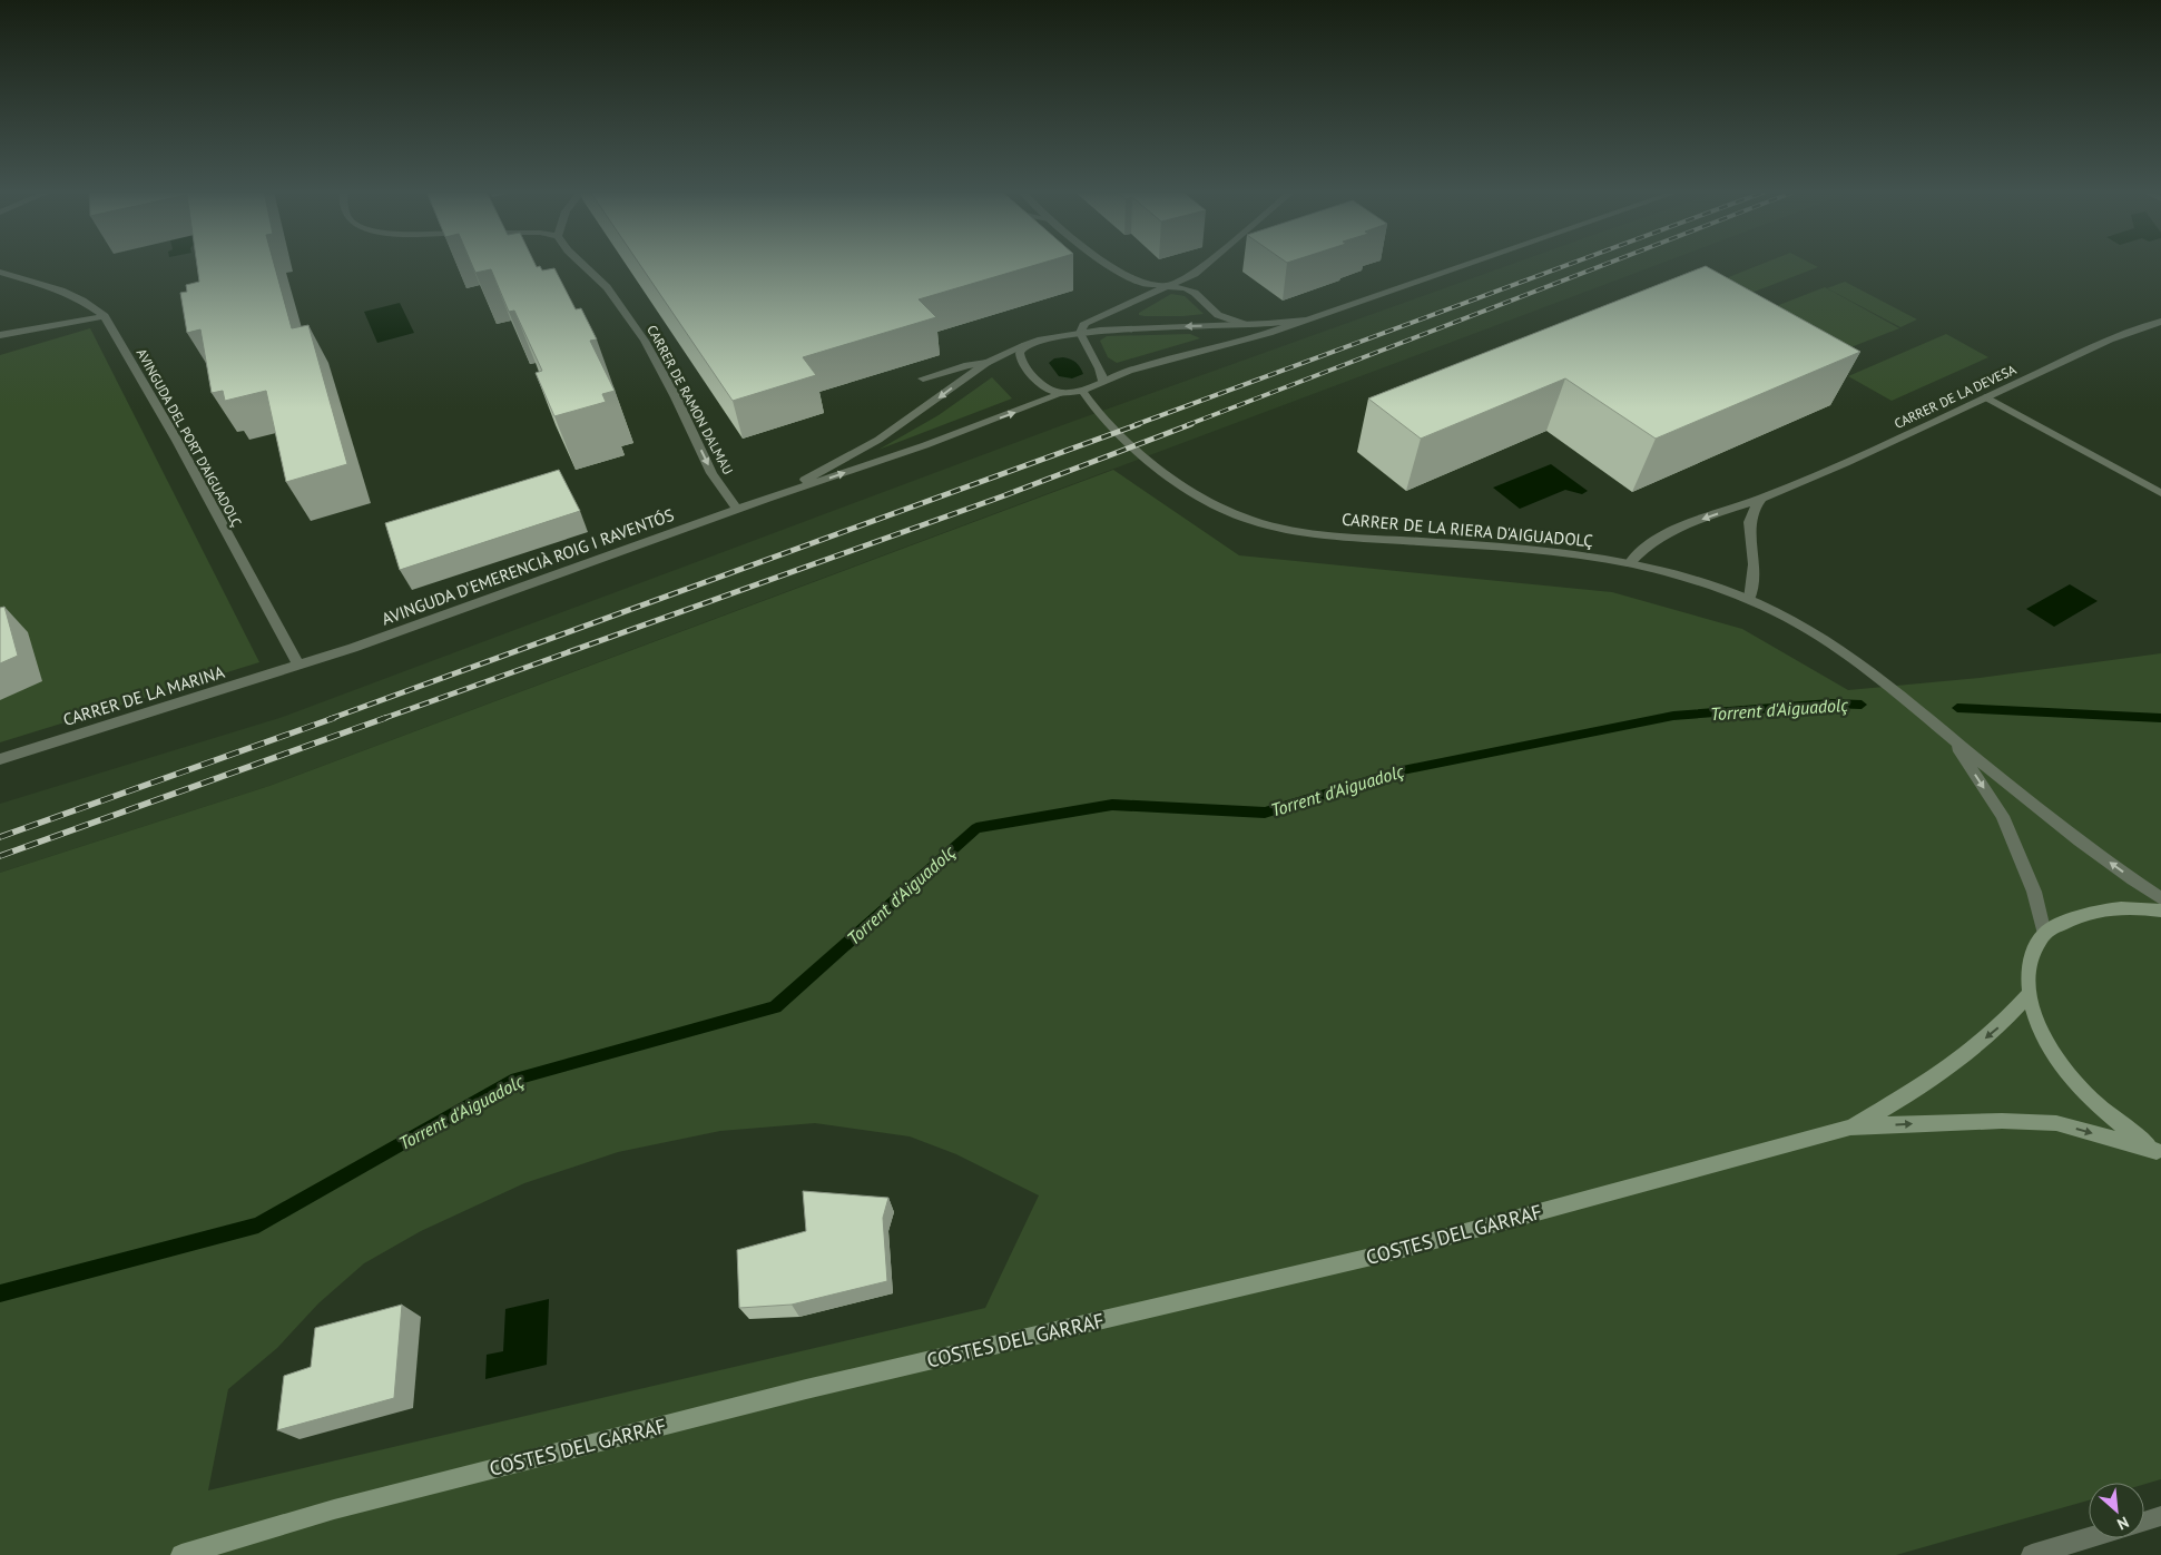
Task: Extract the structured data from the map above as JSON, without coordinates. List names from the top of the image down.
{
  "streets": {
    "main road": ["COSTES DEL GARRAF"],
    "street": [
      "CARRER DE LA DEVESA",
      "CARRER DE RAMON DALMAU",
      "AVINGUDA DEL PORT D'AIGUADOLÇ",
      "CARRER DE LA RIERA D'AIGUADOLÇ",
      "AVINGUDA D'EMERENCIÀ ROIG I RAVENTÓS",
      "CARRER DE LA MARINA"
    ]
  },
  "crossings": [
    ["CARRER DE LA DEVESA", "CARRER DE LA RIERA D'AIGUADOLÇ"],
    ["CARRER DE RAMON DALMAU", "AVINGUDA D'EMERENCIÀ ROIG I RAVENTÓS"],
    ["AVINGUDA DEL PORT D'AIGUADOLÇ", "AVINGUDA D'EMERENCIÀ ROIG I RAVENTÓS"],
    ["AVINGUDA DEL PORT D'AIGUADOLÇ", "CARRER DE LA MARINA"],
    ["CARRER DE LA RIERA D'AIGUADOLÇ", "AVINGUDA D'EMERENCIÀ ROIG I RAVENTÓS"],
    ["AVINGUDA D'EMERENCIÀ ROIG I RAVENTÓS", "CARRER DE LA MARINA"]
  ],
  "one_way": ["CARRER DE RAMON DALMAU"],
  "water": ["Torrent d'Aiguadolç"],
  "north": "bottom right"
}
